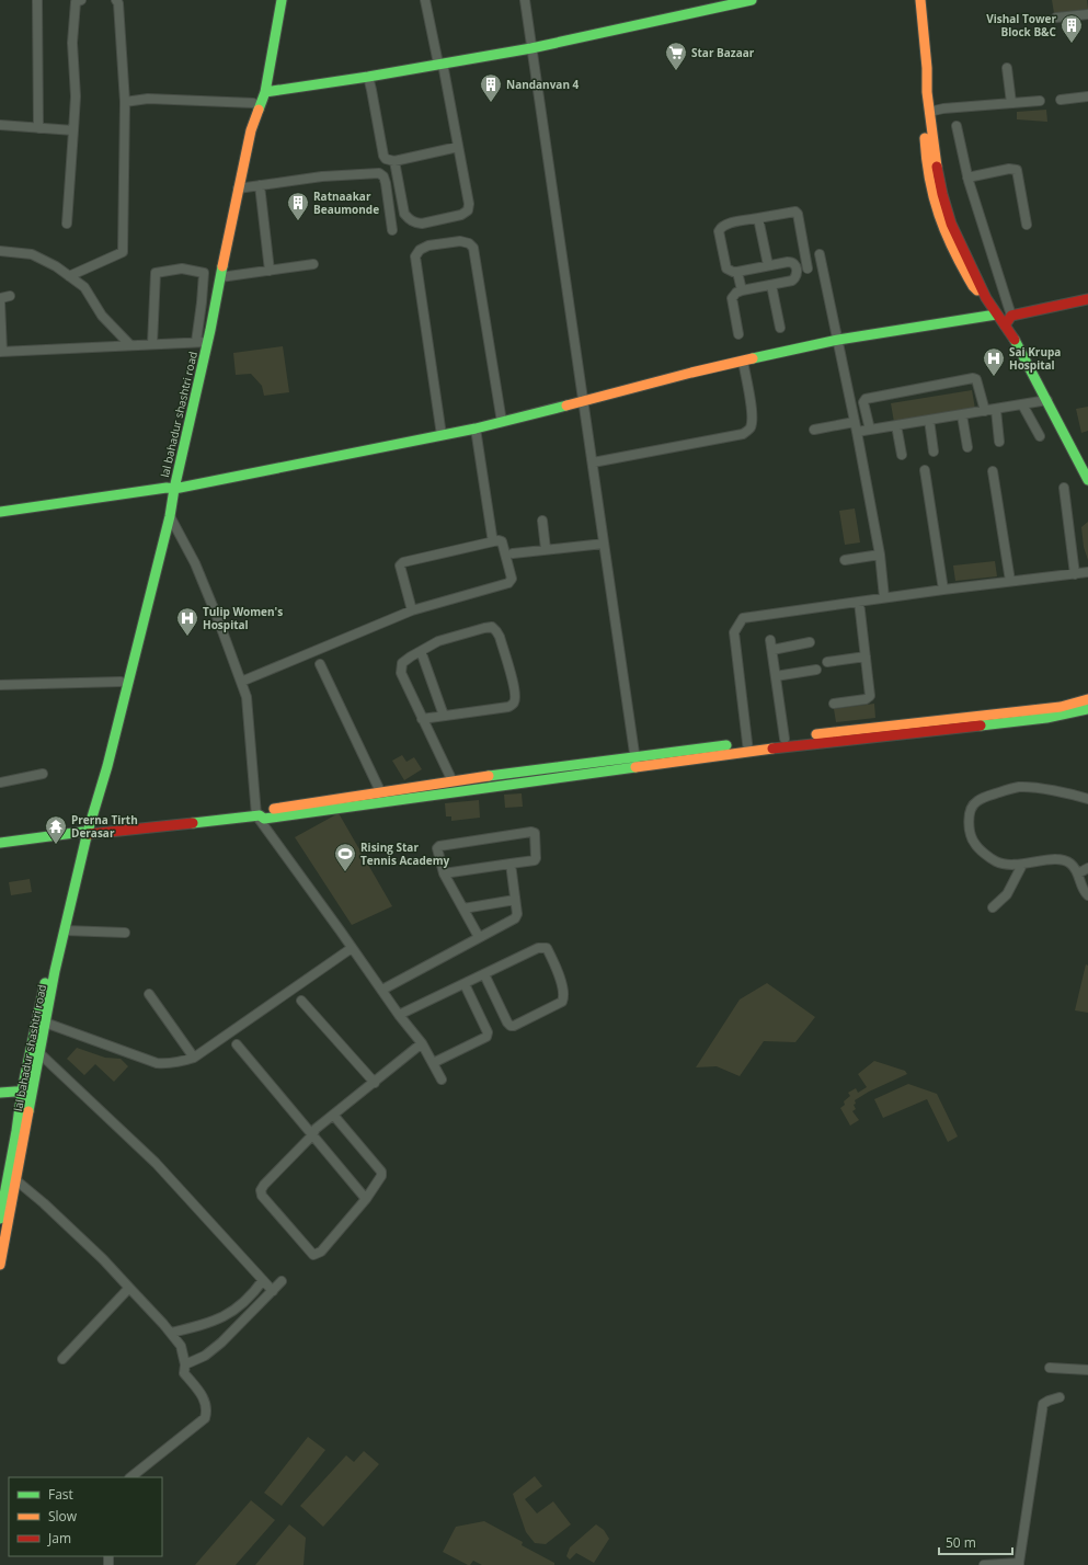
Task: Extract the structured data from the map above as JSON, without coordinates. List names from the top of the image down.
{
  "streets": {
    "street": ["lal bahadur shashtri road"]
  },
  "places": {
    "building": ["Vishal Tower Block B&C", "Nandanvan 4", "Ratnaakar Beaumonde"],
    "supermarket": ["Star Bazaar"],
    "hospital": ["Sai Krupa Hospital", "Tulip Women's Hospital"],
    "temple": ["Prerna Tirth Derasar"],
    "sports": ["Rising Star Tennis Academy"]
  },
  "legend": ["Fast", "Slow", "Jam"],
  "scale_bar": "50 m"
}
